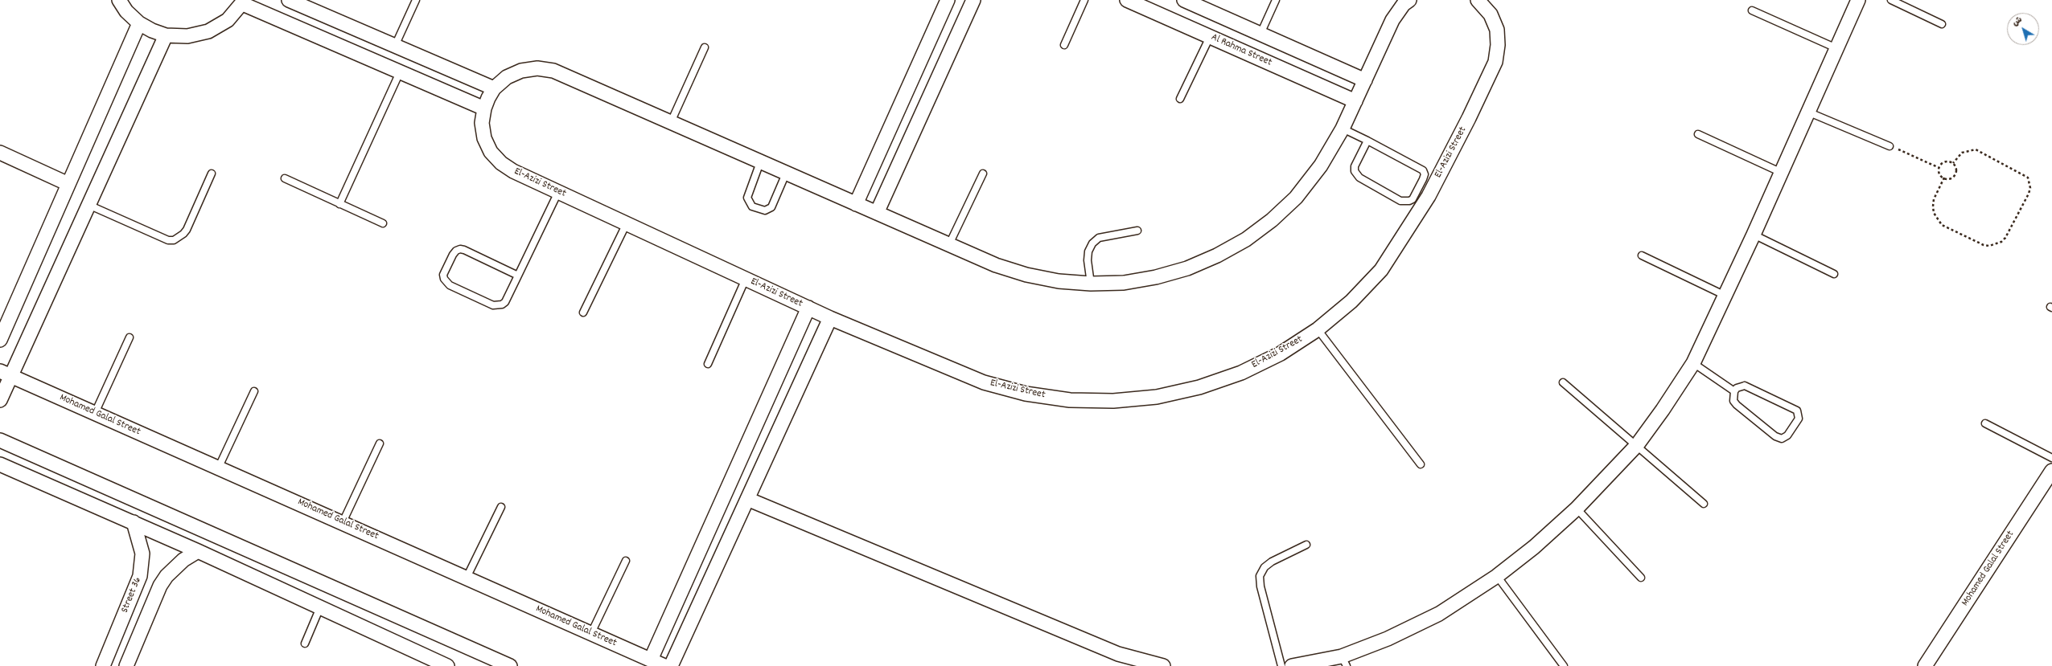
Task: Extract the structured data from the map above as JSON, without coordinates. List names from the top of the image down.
{
  "streets": {
    "street": [
      "Al Rahma Street",
      "El-Azizi Street",
      "Mohamed Galal Street",
      "Street 36"
    ]
  },
  "crossings": [
    ["Al Rahma Street", "El-Azizi Street"]
  ],
  "north": "top left"
}
